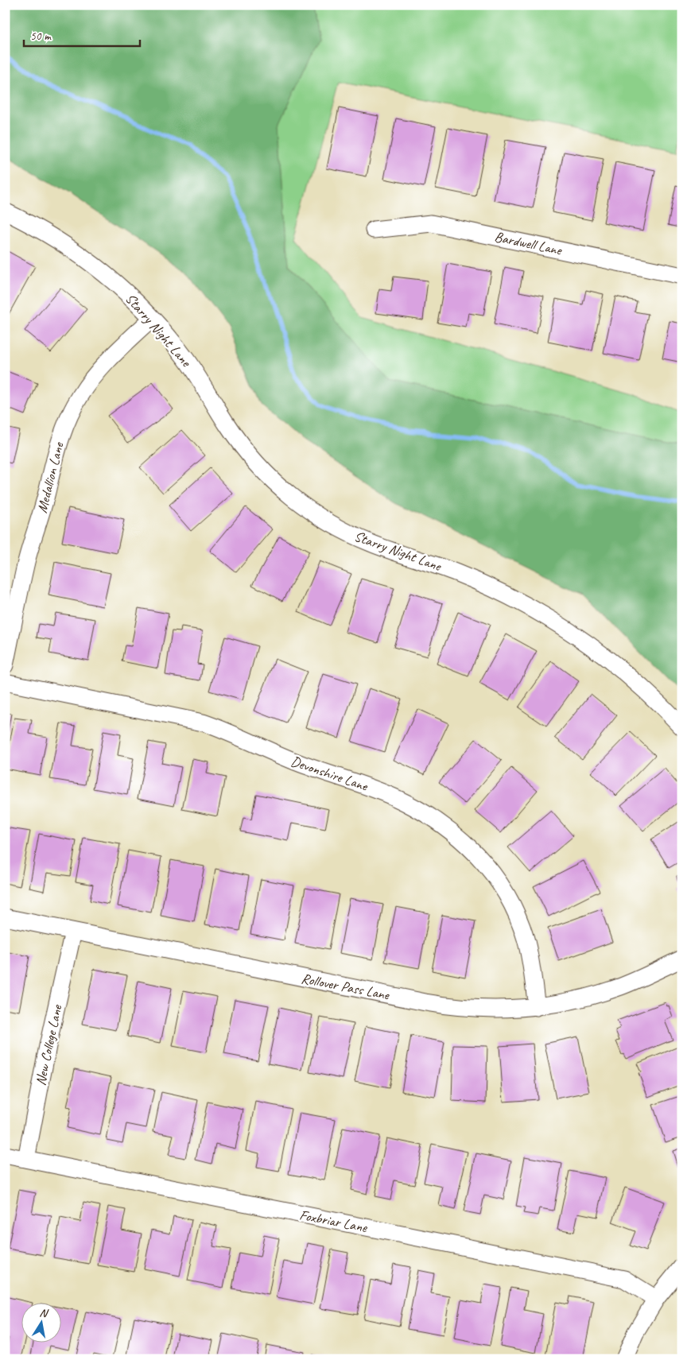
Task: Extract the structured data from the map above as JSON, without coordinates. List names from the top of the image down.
{
  "streets": {
    "street": [
      "Bardwell Lane",
      "Starry Night Lane",
      "Medallion Lane",
      "Devonshire Lane",
      "Rollover Pass Lane",
      "New College Lane",
      "Foxbriar Lane"
    ]
  },
  "crossings": [
    ["Starry Night Lane", "Medallion Lane"],
    ["Devonshire Lane", "Rollover Pass Lane"],
    ["Rollover Pass Lane", "New College Lane"],
    ["New College Lane", "Foxbriar Lane"]
  ],
  "scale_bar": "50 m",
  "north": "top"
}
